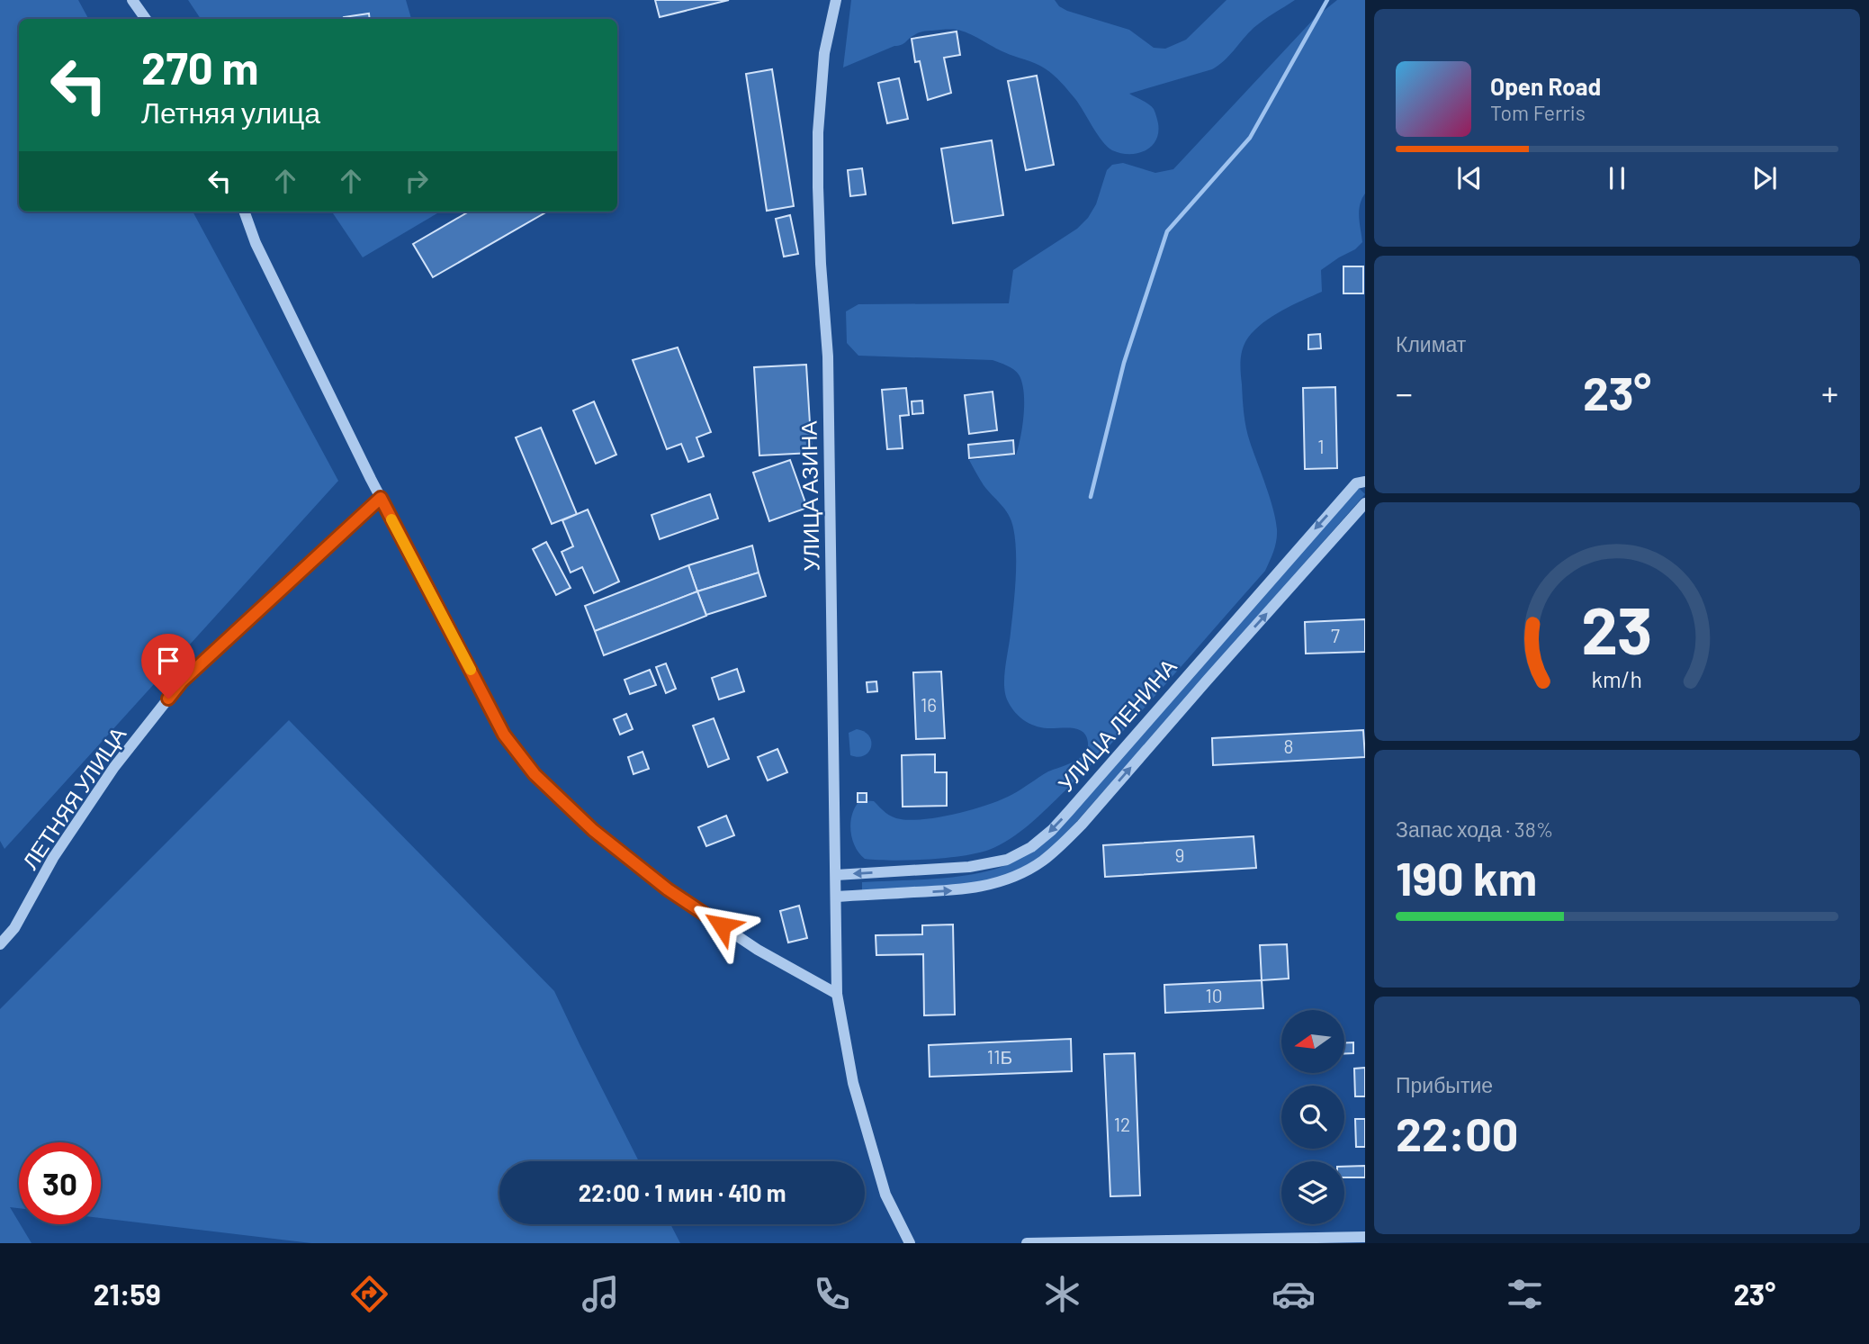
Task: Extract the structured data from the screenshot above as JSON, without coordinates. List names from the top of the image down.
{
  "streets": {
    "street": ["УЛИЦА АЗИНА", "УЛИЦА ЛЕНИНА", "ЛЕТНЯЯ УЛИЦА"]
  },
  "crossings": [
    ["УЛИЦА АЗИНА", "УЛИЦА ЛЕНИНА"]
  ],
  "house_numbers": [
    "1",
    "7",
    "16",
    "8",
    "9",
    "10",
    "11Б",
    "12"
  ],
  "north": "left",
  "page": {
    "turn": ["270 m", "Летняя улица"],
    "song": ["Open Road", "Tom Ferris"],
    "tile": [
      "Климат",
      ["Запас хода · 38%", "190 km"],
      ["Прибытие", "22:00"]
    ],
    "heat": ["−", "23°", "+"],
    "limit": "30",
    "trip": "22:00 · 1 мин · 410 m",
    "tabs": ["21:59", "23°"],
    "gauge": ["23", "km/h"]
  }
}
